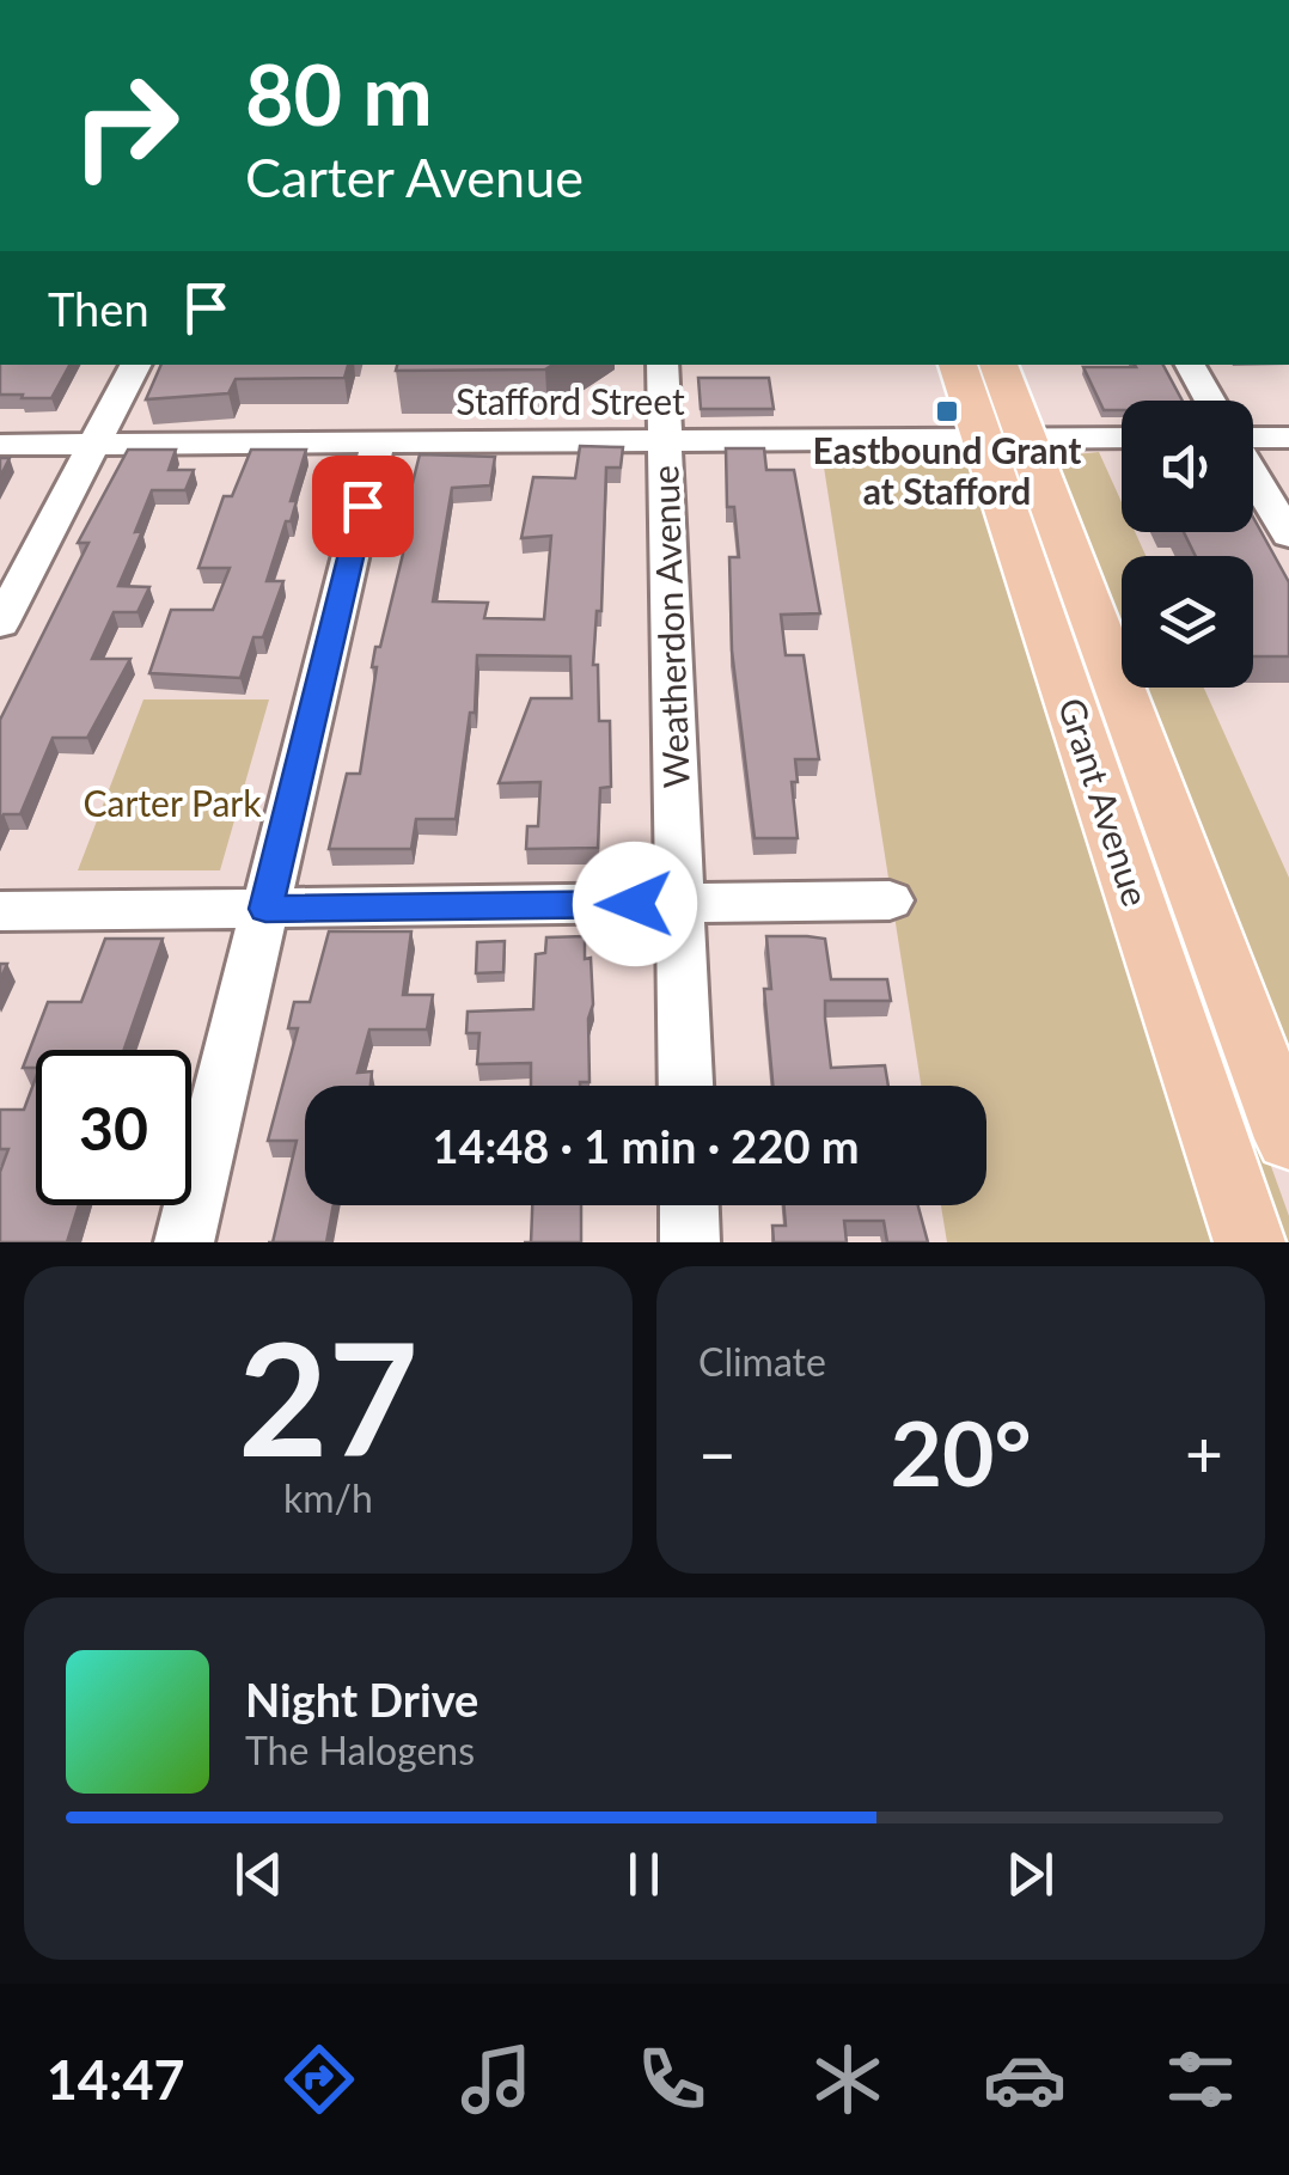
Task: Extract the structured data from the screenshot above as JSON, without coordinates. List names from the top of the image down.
{
  "streets": {
    "main road": ["Grant Avenue"],
    "street": ["Stafford Street", "Weatherdon Avenue"]
  },
  "crossings": [
    ["Stafford Street", "Weatherdon Avenue"],
    ["Stafford Street", "Grant Avenue"]
  ],
  "parks": ["Carter Park"],
  "places": {
    "transit": ["Eastbound Grant at Stafford"]
  },
  "page": {
    "turn": ["80 m", "Carter Avenue"],
    "then": "Then",
    "limit": "30",
    "trip": "14:48 · 1 min · 220 m",
    "tile": [
      ["27", "km/h"],
      "Climate"
    ],
    "heat": ["−", "20°", "+"],
    "song": ["Night Drive", "The Halogens"],
    "tabs": "14:47"
  }
}
